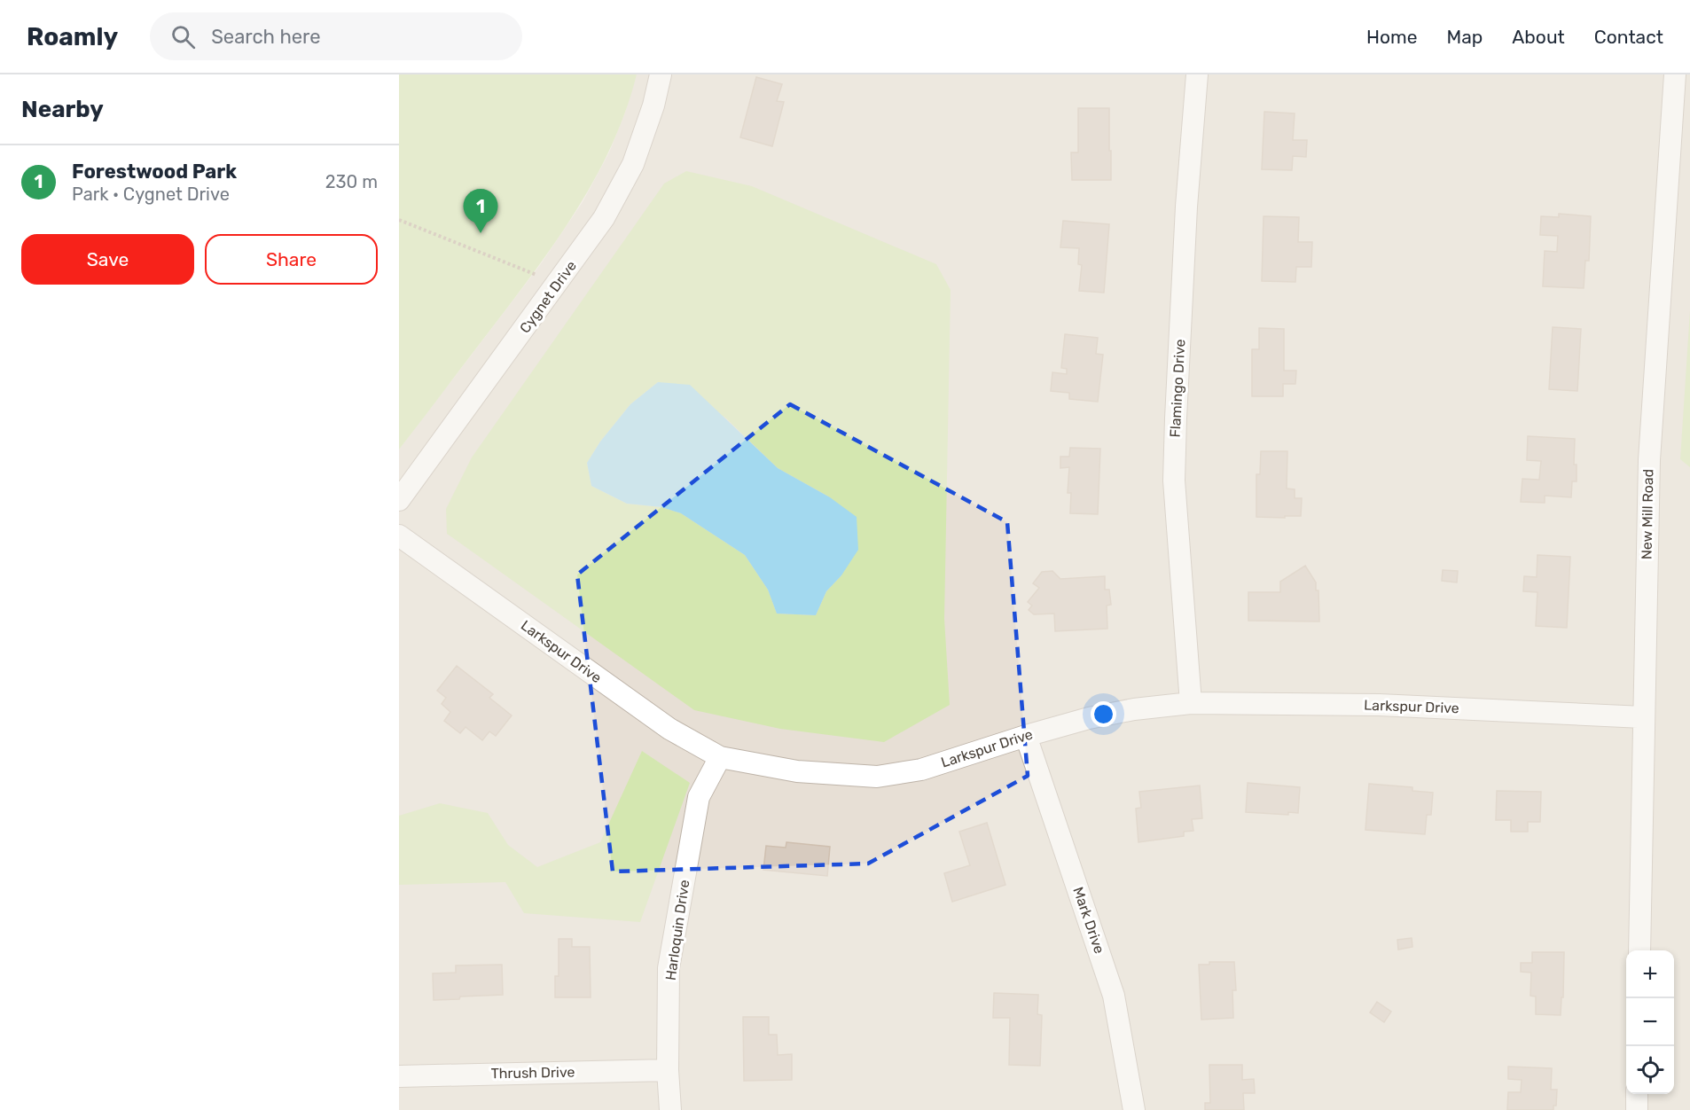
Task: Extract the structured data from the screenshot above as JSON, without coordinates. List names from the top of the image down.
{
  "streets": {
    "street": [
      "Cygnet Drive",
      "Flamingo Drive",
      "New Mill Road",
      "Larkspur Drive",
      "Mark Drive",
      "Harloquin Drive",
      "Thrush Drive"
    ]
  },
  "crossings": [
    ["Flamingo Drive", "Larkspur Drive"],
    ["New Mill Road", "Larkspur Drive"],
    ["Larkspur Drive", "Mark Drive"],
    ["Larkspur Drive", "Harloquin Drive"],
    ["Harloquin Drive", "Thrush Drive"]
  ],
  "page": {
    "header": "Roamly",
    "search": "Search here",
    "nav": [
      "Home",
      "Map",
      "About",
      "Contact"
    ],
    "heading": "Nearby",
    "list": [
      {
        "mark": "1",
        "name": "Forestwood Park",
        "note": "Park · Cygnet Drive",
        "value": "230 m"
      }
    ],
    "pins": "1",
    "buttons": ["Save", "Share"],
    "map_buttons": ["+", "−"]
  }
}
